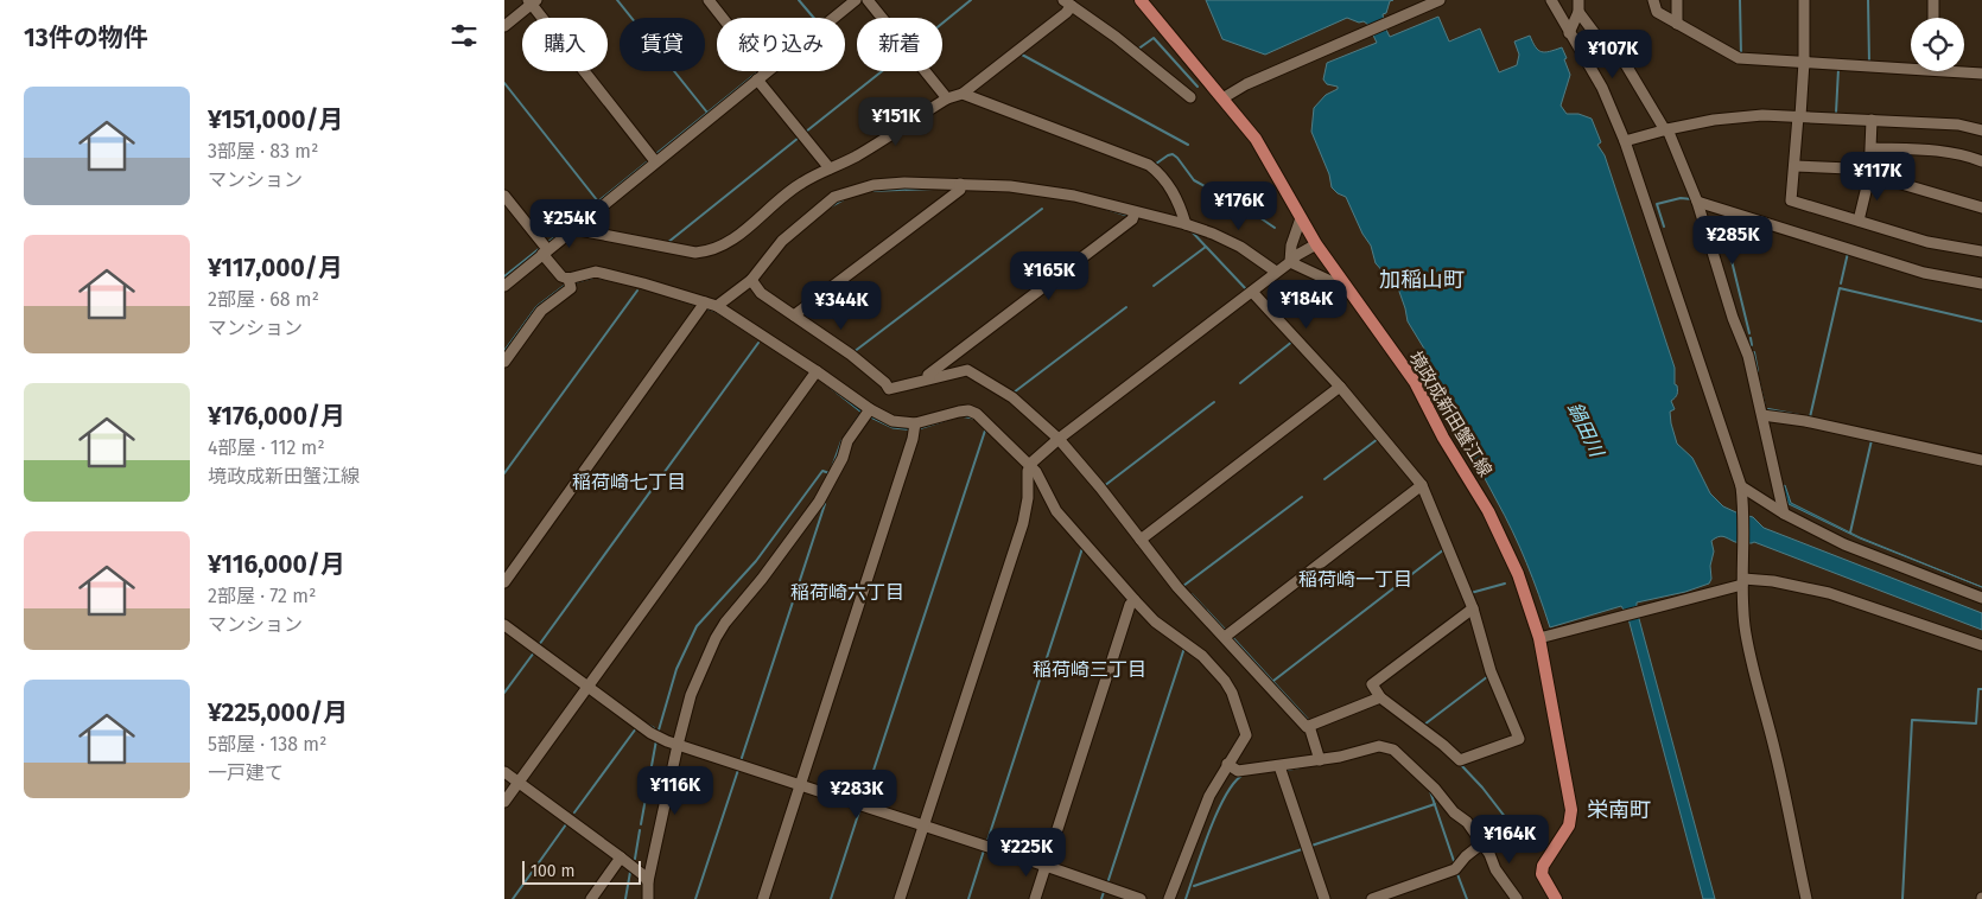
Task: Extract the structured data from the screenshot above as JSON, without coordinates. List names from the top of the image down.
{
  "streets": {
    "main road": ["境政成新田蟹江線"]
  },
  "districts": [
    "加稲山町",
    "稲荷崎七丁目",
    "稲荷崎一丁目",
    "稲荷崎六丁目",
    "稲荷崎三丁目",
    "栄南町"
  ],
  "water": ["鍋田川"],
  "scale_bar": "100 m",
  "page": {
    "heading": "13件の物件",
    "chip": [
      "購入",
      "賃貸",
      "絞り込み",
      "新着"
    ],
    "price": [
      "¥107K",
      "¥151K",
      "¥117K",
      "¥176K",
      "¥254K",
      "¥285K",
      "¥165K",
      "¥184K",
      "¥344K",
      "¥116K",
      "¥283K",
      "¥164K",
      "¥225K"
    ],
    "list": [
      {
        "name": "¥151,000/月",
        "note": "3部屋 · 83 m² · マンション"
      },
      {
        "name": "¥117,000/月",
        "note": "2部屋 · 68 m² · マンション"
      },
      {
        "name": "¥176,000/月",
        "note": "4部屋 · 112 m² · 境政成新田蟹江線"
      },
      {
        "name": "¥116,000/月",
        "note": "2部屋 · 72 m² · マンション"
      },
      {
        "name": "¥225,000/月",
        "note": "5部屋 · 138 m² · 一戸建て"
      }
    ],
    "scale": "100 m"
  }
}
